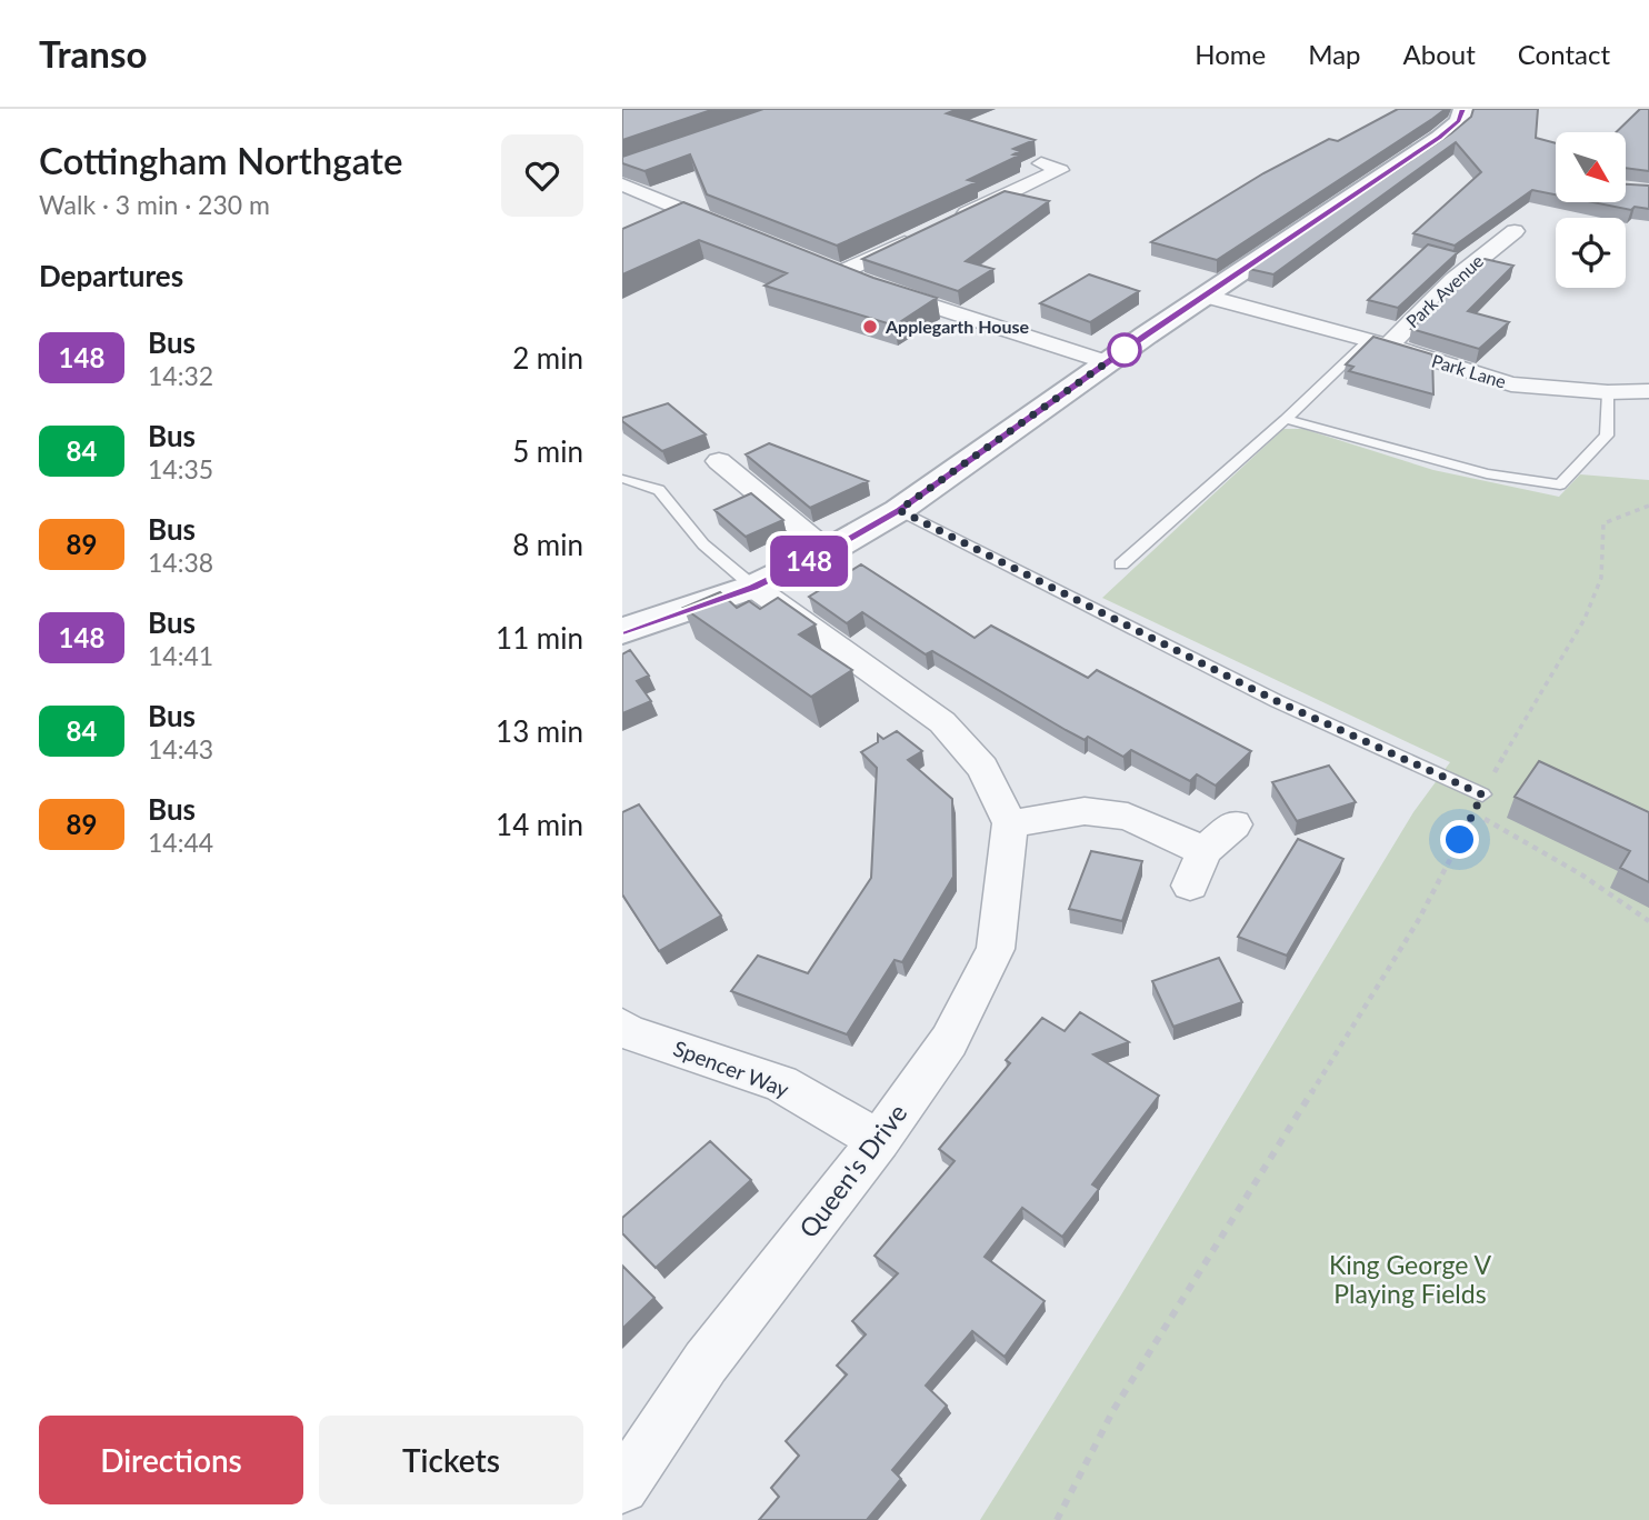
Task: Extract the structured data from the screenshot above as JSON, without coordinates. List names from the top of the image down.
{
  "streets": {
    "street": [
      "Park Avenue",
      "Park Lane",
      "Spencer Way",
      "Queen's Drive"
    ]
  },
  "crossings": [
    ["Park Avenue", "Park Lane"],
    ["Spencer Way", "Queen's Drive"]
  ],
  "parks": ["King George V Playing Fields"],
  "places": ["Applegarth House"],
  "lines": ["bus line 148"],
  "north": "bottom right",
  "page": {
    "header": "Transo",
    "nav": [
      "Home",
      "Map",
      "About",
      "Contact"
    ],
    "heading": [
      ["Cottingham Northgate", "Walk · 3 min · 230 m"],
      "Departures"
    ],
    "on_map": "148",
    "list": [
      {
        "mark": "148",
        "name": "Bus",
        "note": "14:32",
        "value": "2 min"
      },
      {
        "mark": "84",
        "name": "Bus",
        "note": "14:35",
        "value": "5 min"
      },
      {
        "mark": "89",
        "name": "Bus",
        "note": "14:38",
        "value": "8 min"
      },
      {
        "mark": "148",
        "name": "Bus",
        "note": "14:41",
        "value": "11 min"
      },
      {
        "mark": "84",
        "name": "Bus",
        "note": "14:43",
        "value": "13 min"
      },
      {
        "mark": "89",
        "name": "Bus",
        "note": "14:44",
        "value": "14 min"
      }
    ],
    "buttons": ["Directions", "Tickets"]
  }
}
